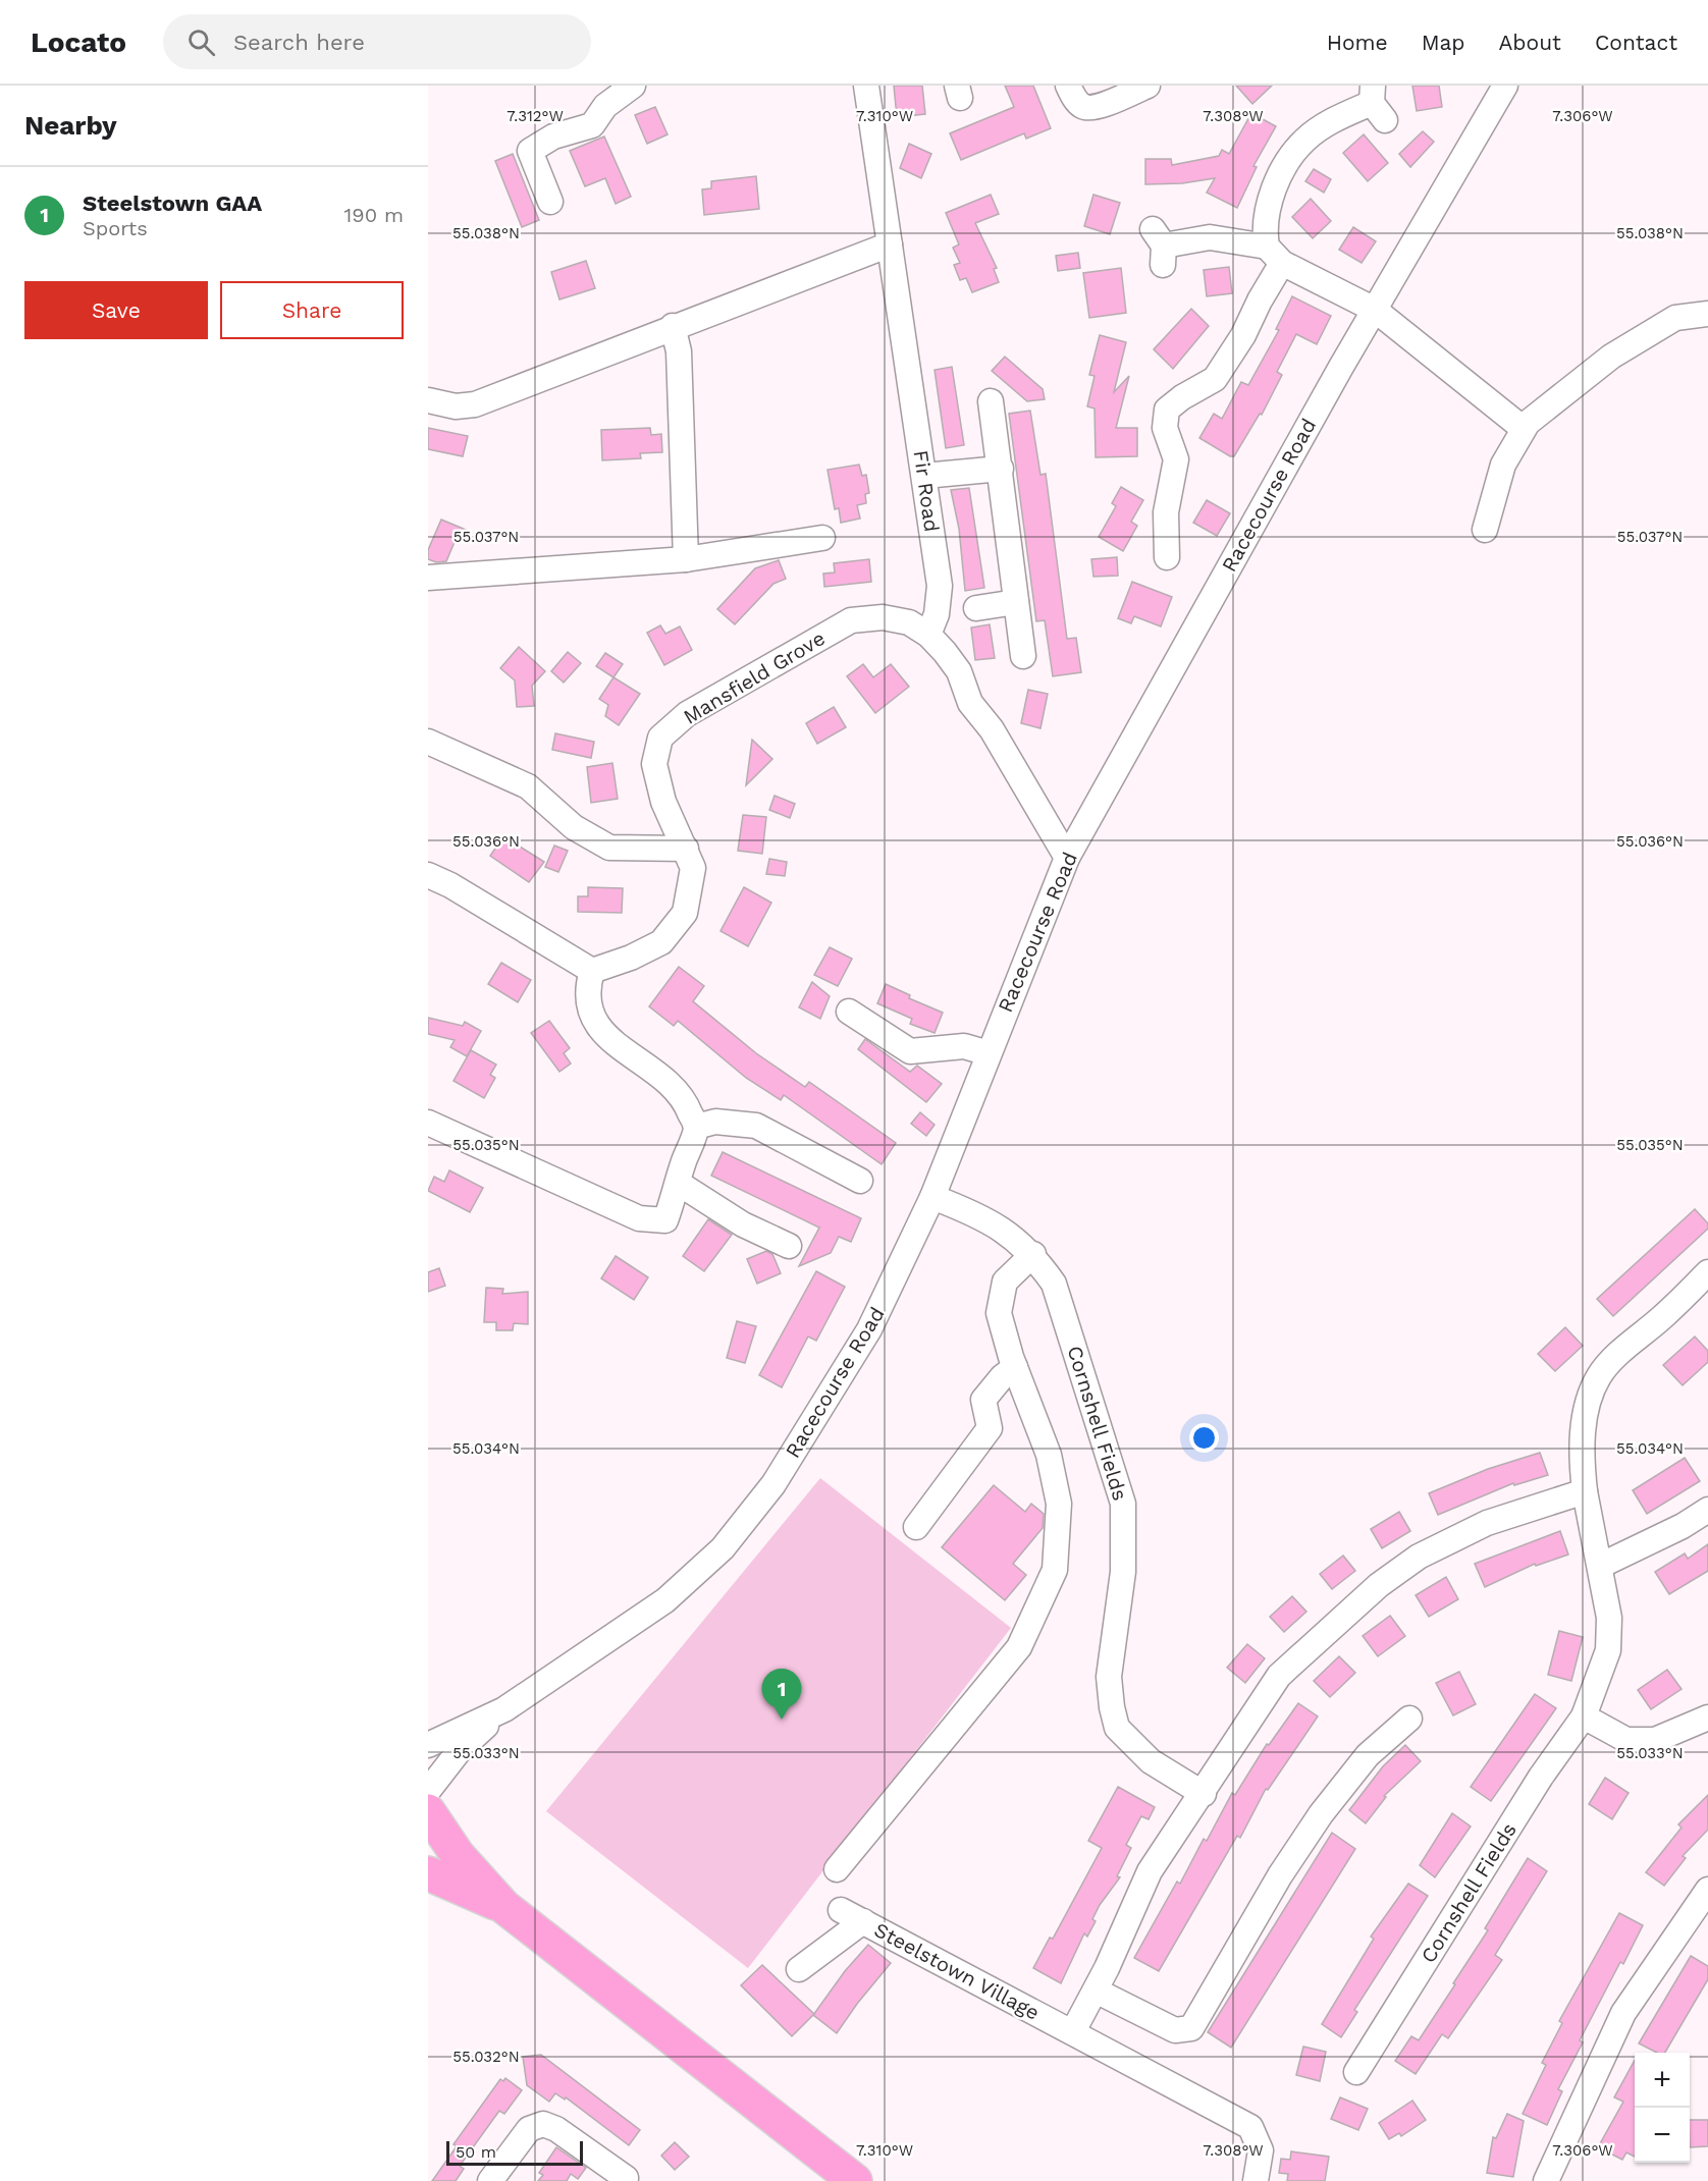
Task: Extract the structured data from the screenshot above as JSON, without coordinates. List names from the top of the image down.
{
  "streets": {
    "street": [
      "Fir Road",
      "Racecourse Road",
      "Mansfield Grove",
      "Cornshell Fields",
      "Steelstown Village"
    ]
  },
  "crossings": [
    ["Fir Road", "Mansfield Grove"],
    ["Racecourse Road", "Cornshell Fields"]
  ],
  "scale_bar": "50 m",
  "page": {
    "header": "Locato",
    "search": "Search here",
    "nav": [
      "Home",
      "Map",
      "About",
      "Contact"
    ],
    "heading": "Nearby",
    "list": [
      {
        "mark": "1",
        "name": "Steelstown GAA",
        "note": "Sports",
        "value": "190 m"
      }
    ],
    "buttons": ["Save", "Share"],
    "pins": "1",
    "map_buttons": ["+", "−"],
    "scale": "50 m"
  },
  "coordinates": [
    "7.312°W",
    "7.310°W",
    "7.308°W",
    "7.306°W",
    "55.038°N",
    "55.037°N",
    "55.036°N",
    "55.035°N",
    "55.034°N",
    "55.033°N",
    "55.032°N"
  ]
}
